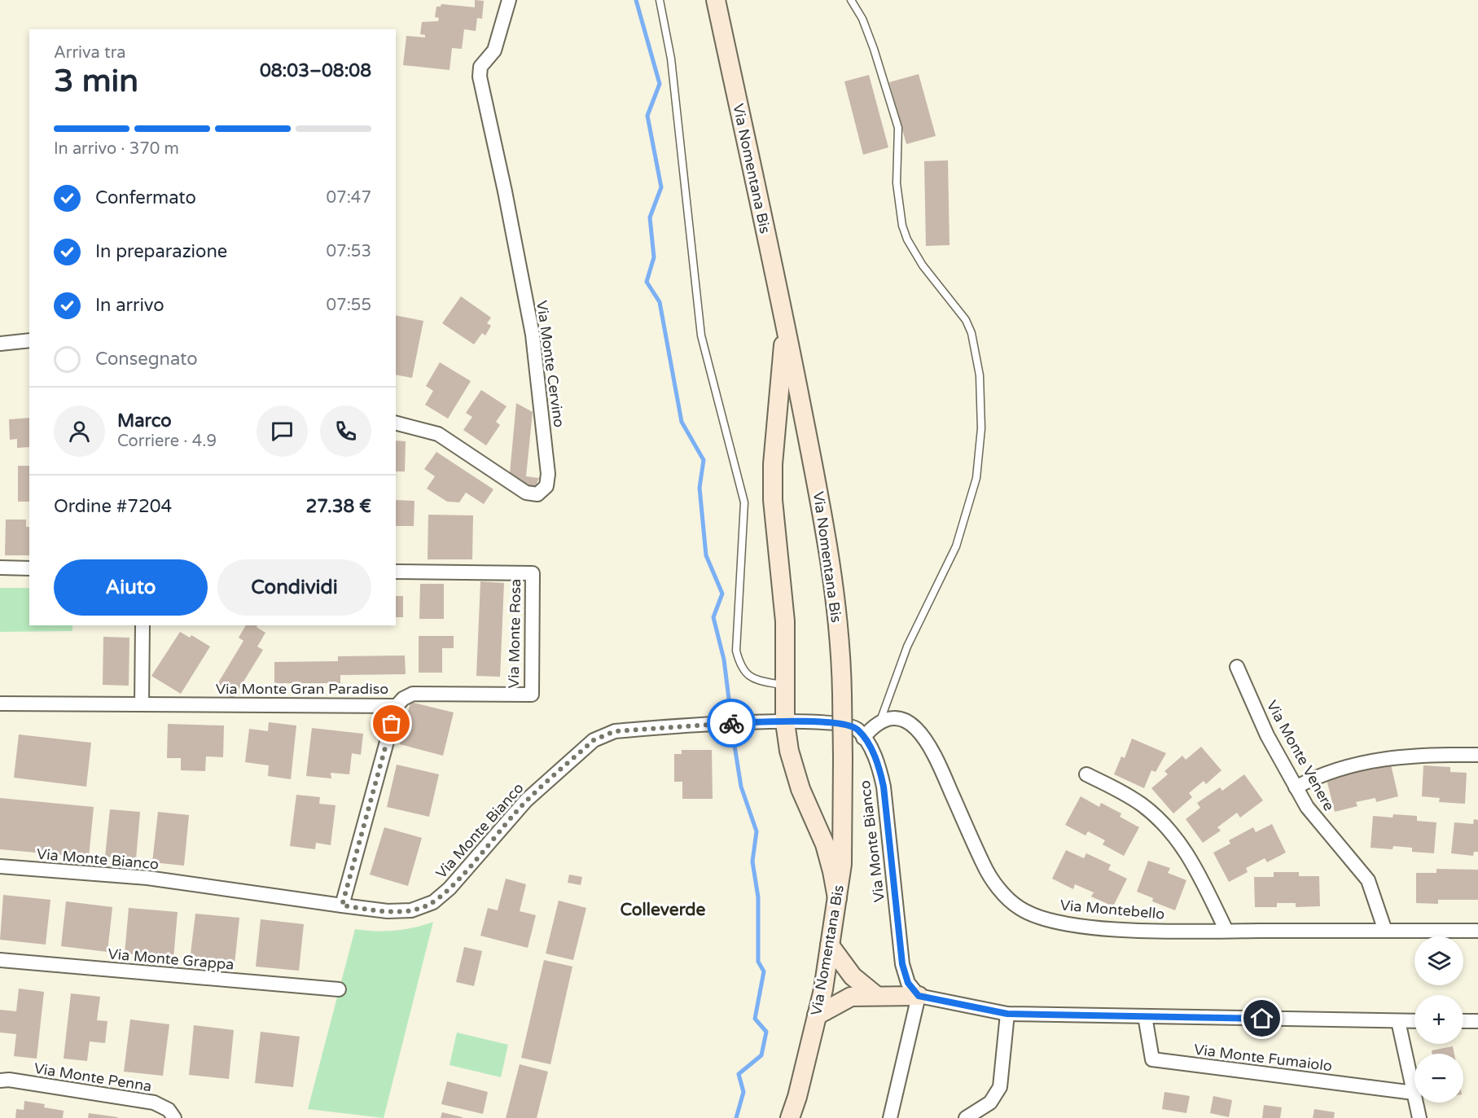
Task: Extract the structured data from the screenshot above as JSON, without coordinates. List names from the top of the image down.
{
  "streets": {
    "main road": ["Via Nomentana Bis"],
    "street": [
      "Via Monte Cervino",
      "Via Monte Rosa",
      "Via Monte Gran Paradiso",
      "Via Monte Venere",
      "Via Monte Bianco",
      "Via Montebello",
      "Via Monte Grappa",
      "Via Monte Fumaiolo",
      "Via Monte Penna"
    ]
  },
  "crossings": [
    ["Via Monte Rosa", "Via Monte Gran Paradiso"],
    ["Via Monte Gran Paradiso", "Via Monte Bianco"],
    ["Via Monte Venere", "Via Montebello"]
  ],
  "districts": ["Colleverde"],
  "page": {
    "heading": ["3 min", "Arriva tra", "08:03–08:08"],
    "panel": [
      "Marco",
      "Corriere · 4.9",
      "Ordine #7204",
      "27.38 €"
    ],
    "bar": "In arrivo · 370 m",
    "list": [
      ["Confermato", "07:47"],
      ["In preparazione", "07:53"],
      ["In arrivo", "07:55"],
      "Consegnato"
    ],
    "buttons": ["Aiuto", "Condividi"],
    "map_buttons": ["+", "−"]
  }
}
